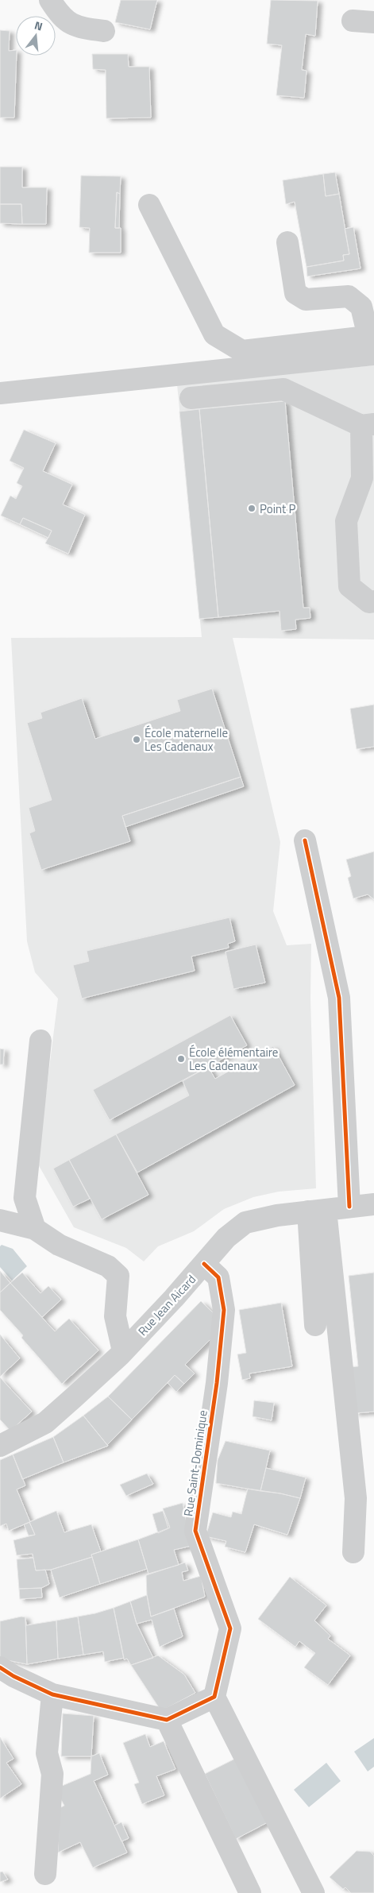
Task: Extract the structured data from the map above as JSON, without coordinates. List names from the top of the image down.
{
  "streets": {
    "street": ["Rue Jean Aicard", "Rue Saint-Dominique"]
  },
  "crossings": [
    ["Rue Jean Aicard", "Rue Saint-Dominique"]
  ],
  "places": ["Point P", "École maternelle Les Cadenaux", "École élémentaire Les Cadenaux"],
  "north": "top"
}
